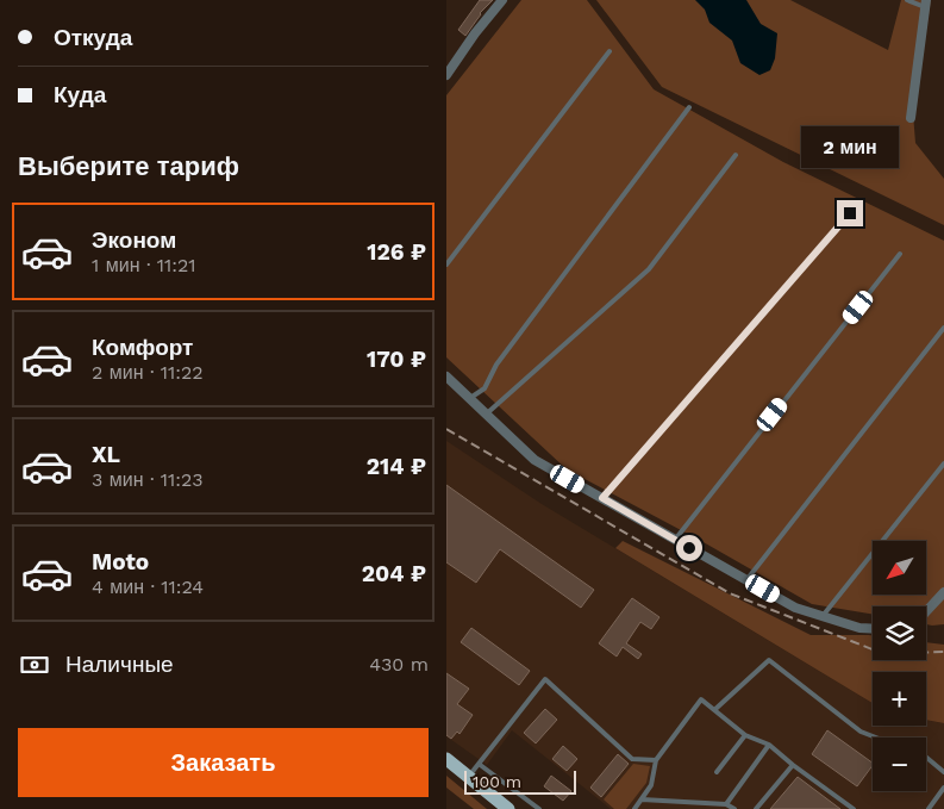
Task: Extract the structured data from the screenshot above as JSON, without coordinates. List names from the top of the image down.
{
  "scale_bar": "100 m",
  "north": "bottom left",
  "page": {
    "banner": ["Откуда", "Куда"],
    "bubble": "2 мин",
    "heading": "Выберите тариф",
    "list": [
      {
        "name": "Эконом",
        "note": "1 мин · 11:21",
        "value": "126 ₽"
      },
      {
        "name": "Комфорт",
        "note": "2 мин · 11:22",
        "value": "170 ₽"
      },
      {
        "name": "XL",
        "note": "3 мин · 11:23",
        "value": "214 ₽"
      },
      {
        "name": "Moto",
        "note": "4 мин · 11:24",
        "value": "204 ₽"
      }
    ],
    "map_buttons": ["+", "−"],
    "pay": ["Наличные", "430 m"],
    "buttons": "Заказать",
    "scale": "100 m"
  }
}
